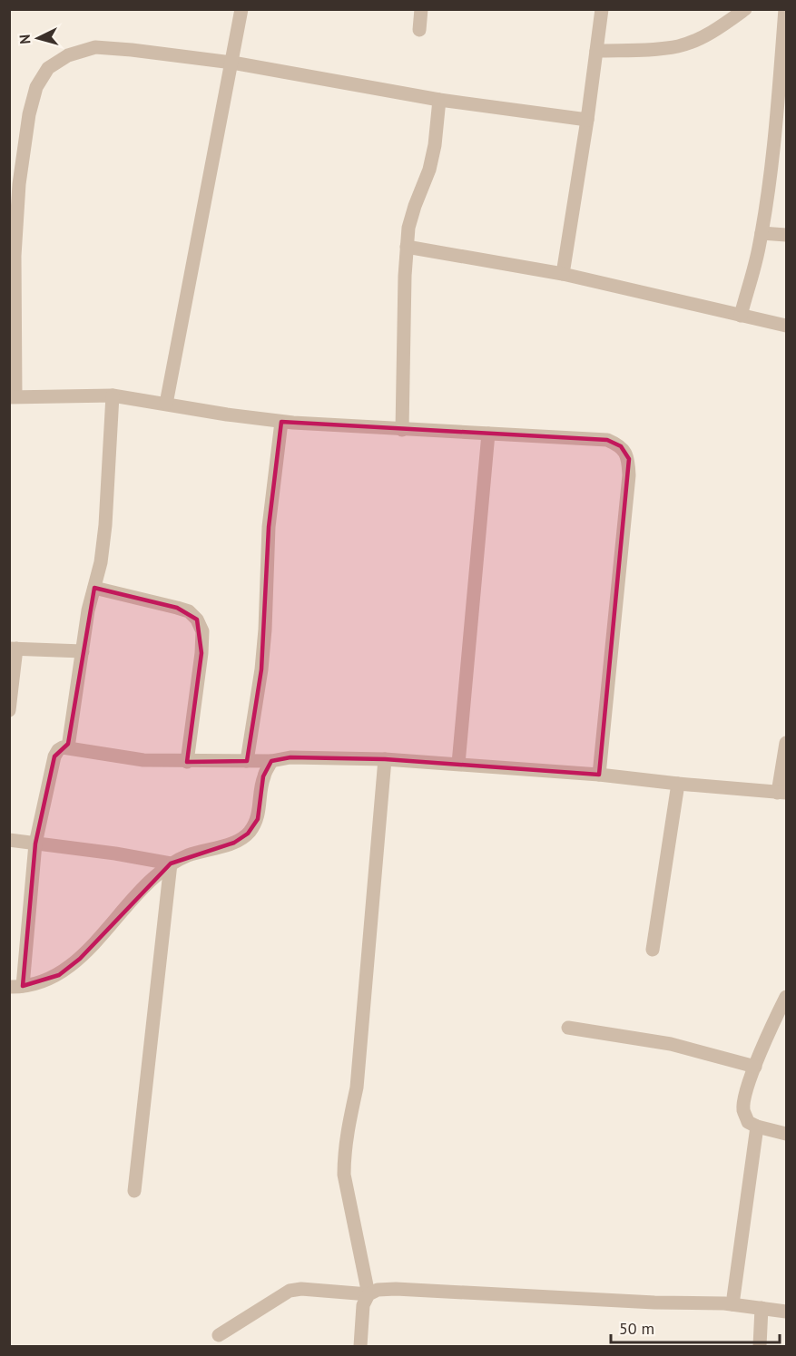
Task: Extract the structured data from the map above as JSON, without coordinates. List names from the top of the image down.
{
  "scale_bar": "50 m",
  "north": "left"
}
